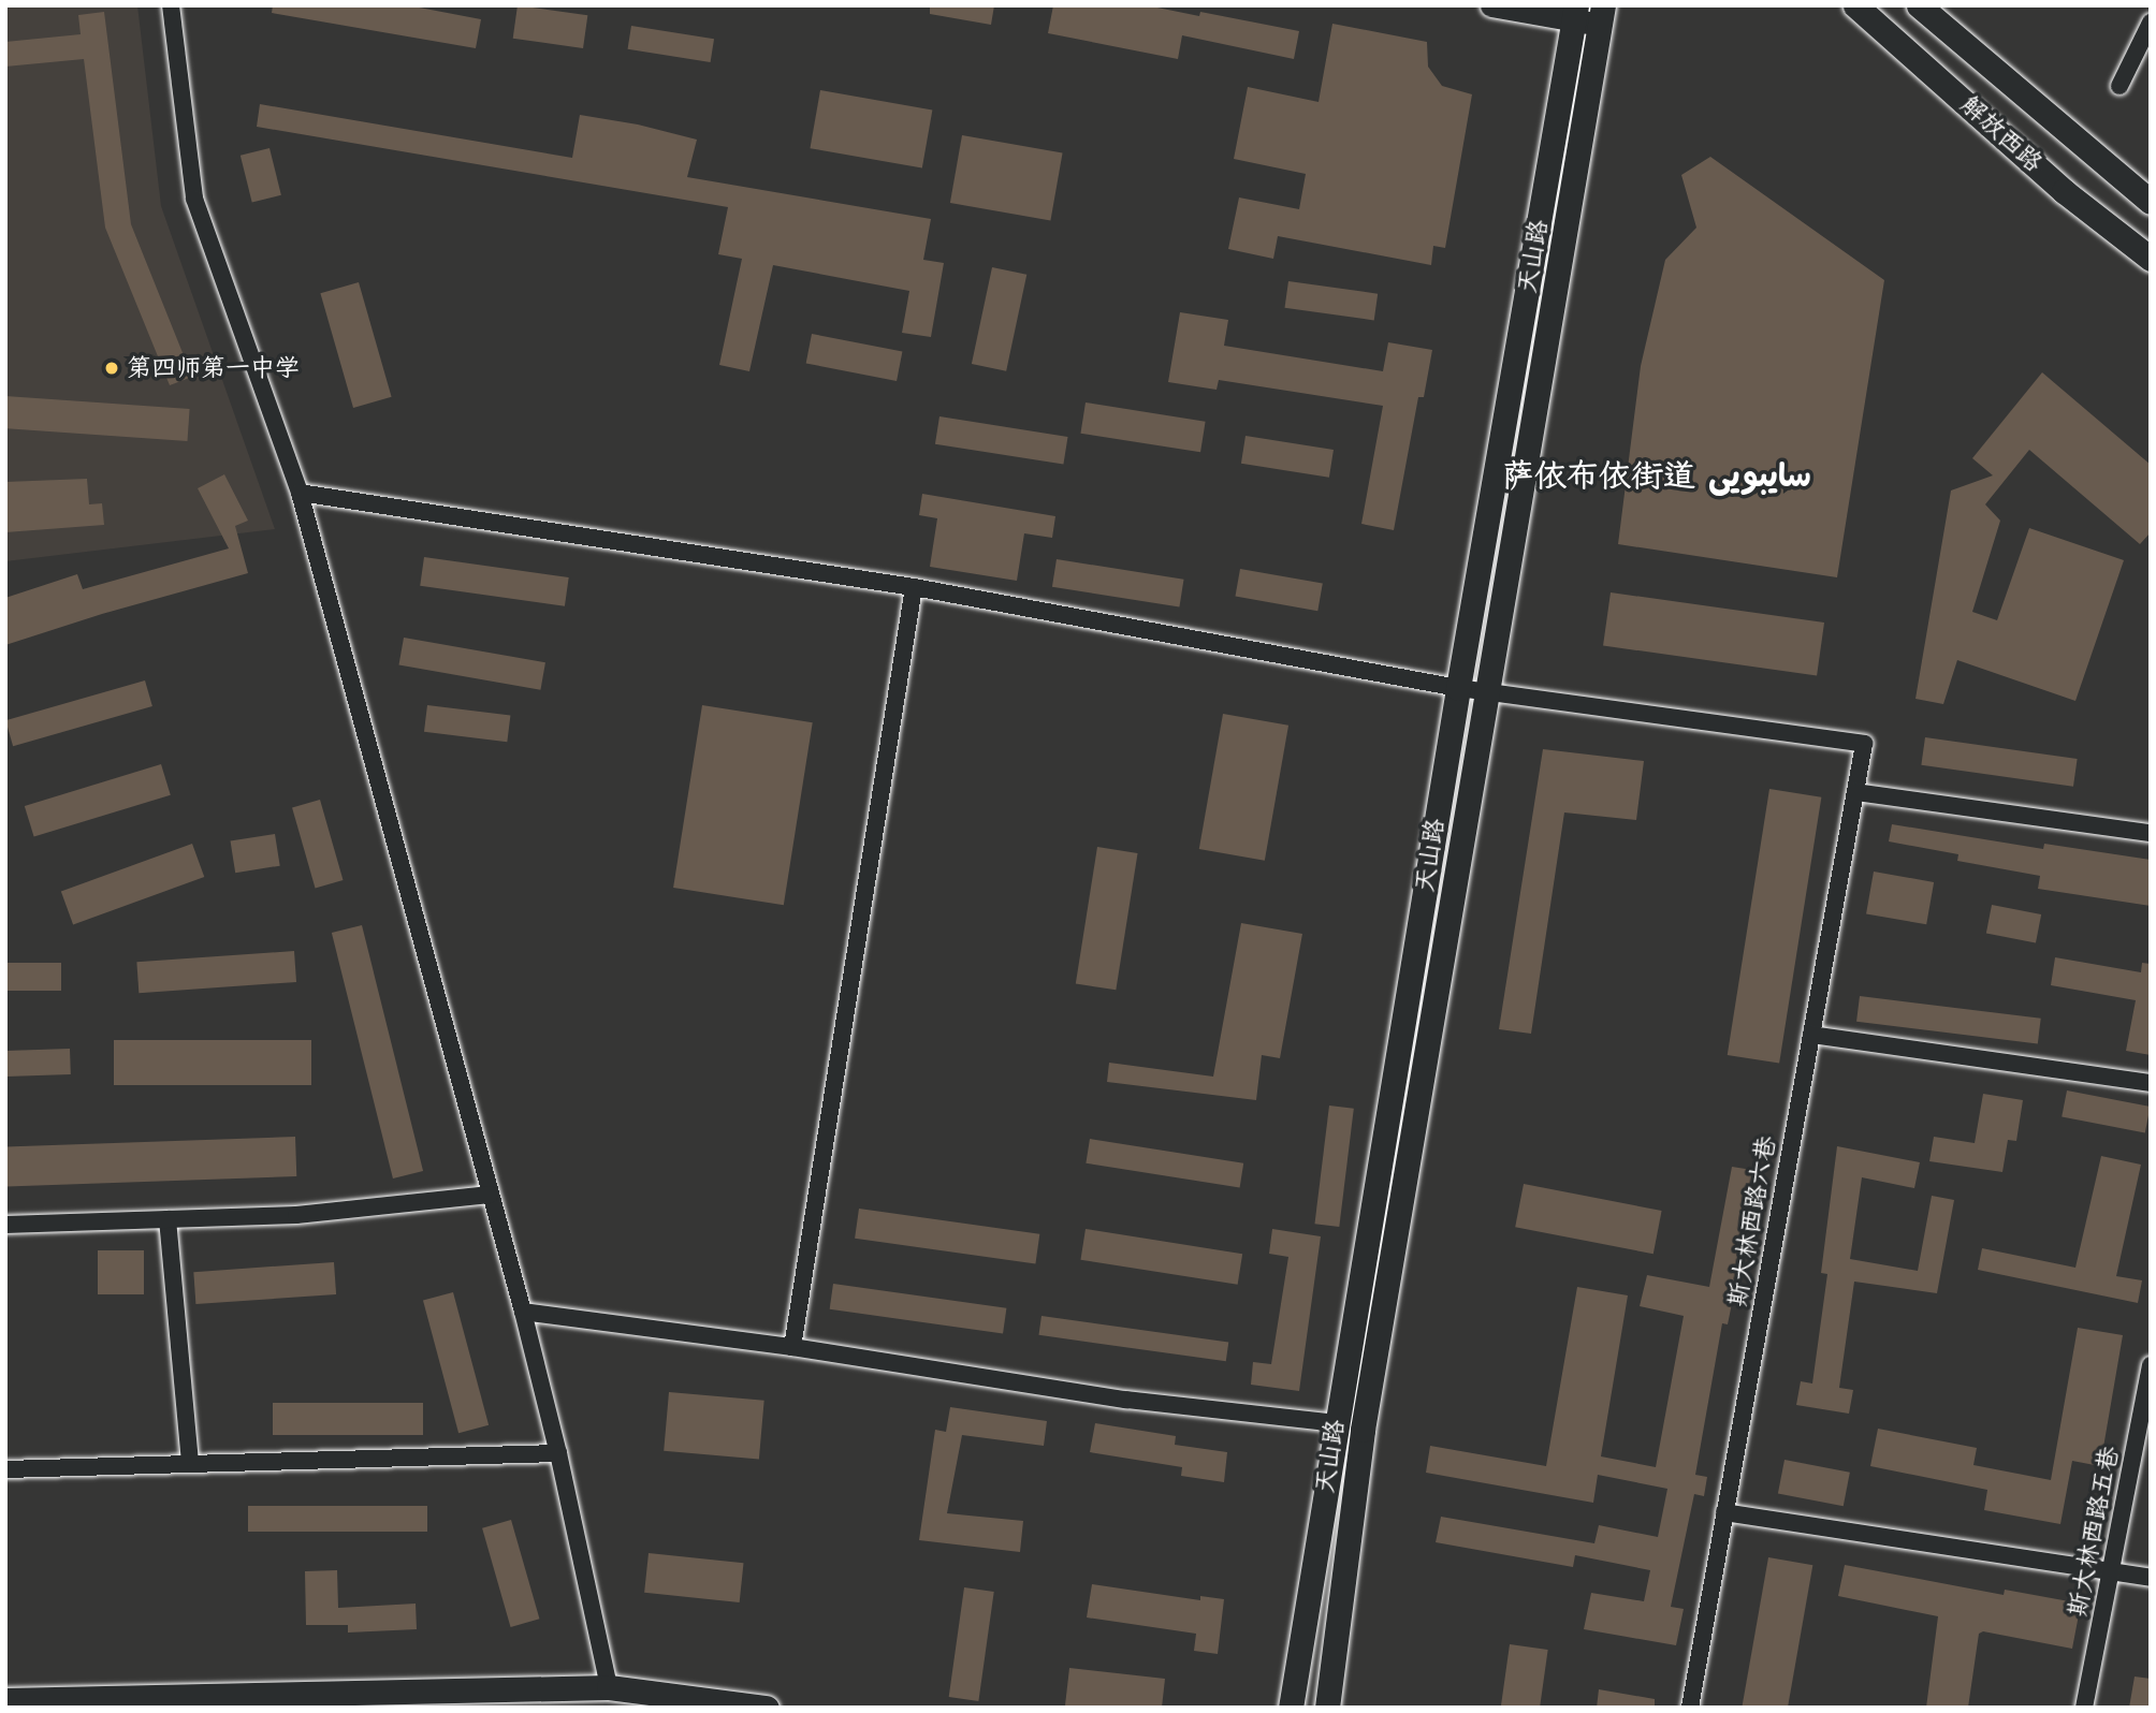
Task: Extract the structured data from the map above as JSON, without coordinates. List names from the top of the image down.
{
  "streets": {
    "main road": ["解放西路", "天山路"],
    "street": ["斯大林西路六巷", "斯大林西路五巷"]
  },
  "crossings": [
    ["天山路", "斯大林西路六巷"]
  ],
  "districts": ["萨依布依街道 سايبويى"],
  "places": ["第四师第一中学"]
}
